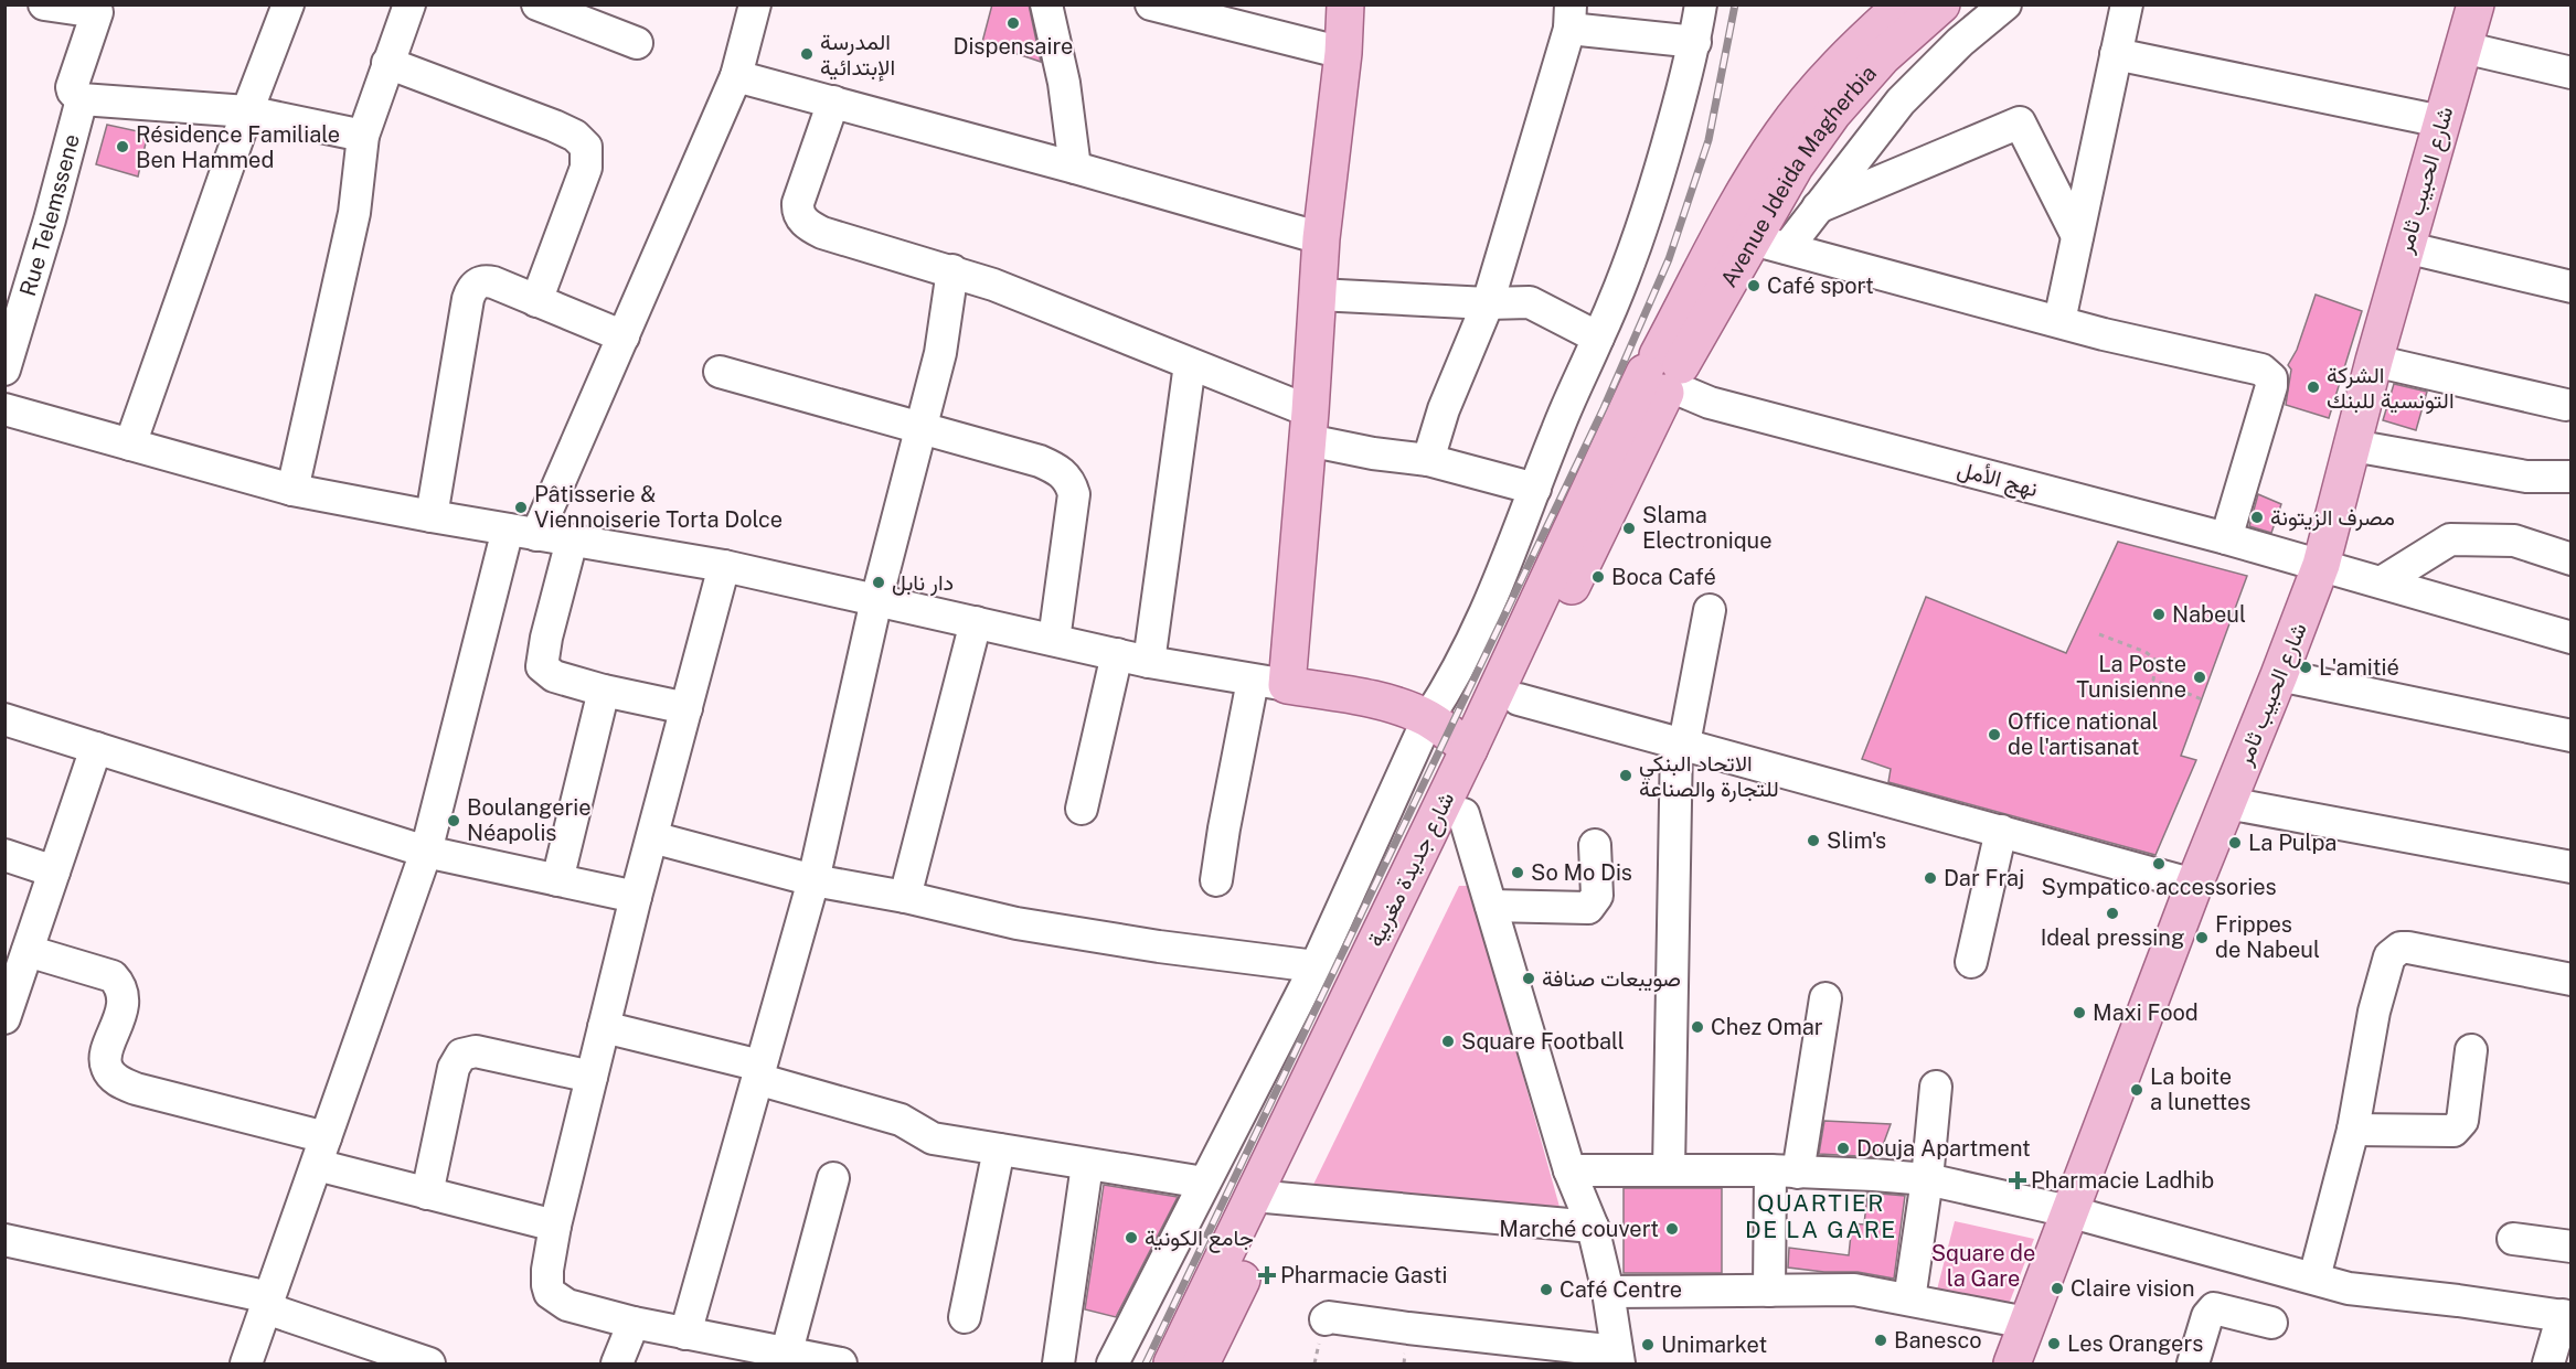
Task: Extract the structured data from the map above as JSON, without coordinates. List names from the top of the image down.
{
  "streets": {
    "main road": ["Avenue Jdeida Magherbia", "شارع الحبيب ثامر", "شارع جديدة مغربية"],
    "street": ["Rue Telemssene", "نهج الأمل"]
  },
  "crossings": [
    ["Avenue Jdeida Magherbia", "نهج الأمل"],
    ["Avenue Jdeida Magherbia", "شارع جديدة مغربية"],
    ["شارع الحبيب ثامر", "نهج الأمل"],
    ["نهج الأمل", "شارع جديدة مغربية"]
  ],
  "districts": ["QUARTIER DE LA GARE"],
  "parks": ["Square de la Gare"],
  "places": {
    "other": [
      "Dispensaire",
      "المدرسة الإبتدائية",
      "Résidence Familiale Ben Hammed",
      "Café sport",
      "الشركة التونسية للبنك",
      "Pâtisserie & Viennoiserie Torta Dolce",
      "مصرف الزيتونة",
      "Slama Electronique",
      "Boca Café",
      "دار نابل",
      "Nabeul",
      "L'amitié",
      "La Poste Tunisienne",
      "Office national de l'artisanat",
      "الاتحاد البنكي للتجارة والصناعة",
      "Boulangerie Néapolis",
      "Slim's",
      "La Pulpa",
      "Sympatico accessories",
      "So Mo Dis",
      "Dar Fraj",
      "Ideal pressing",
      "Frippes de Nabeul",
      "صويبعات صنافة",
      "Maxi Food",
      "Chez Omar",
      "Square Football",
      "La boite a lunettes",
      "Douja Apartment",
      "Marché couvert",
      "جامع الكونية",
      "Claire vision",
      "Café Centre",
      "Banesco",
      "Les Orangers",
      "Unimarket"
    ],
    "health": ["Pharmacie Ladhib", "Pharmacie Gasti"]
  }
}
